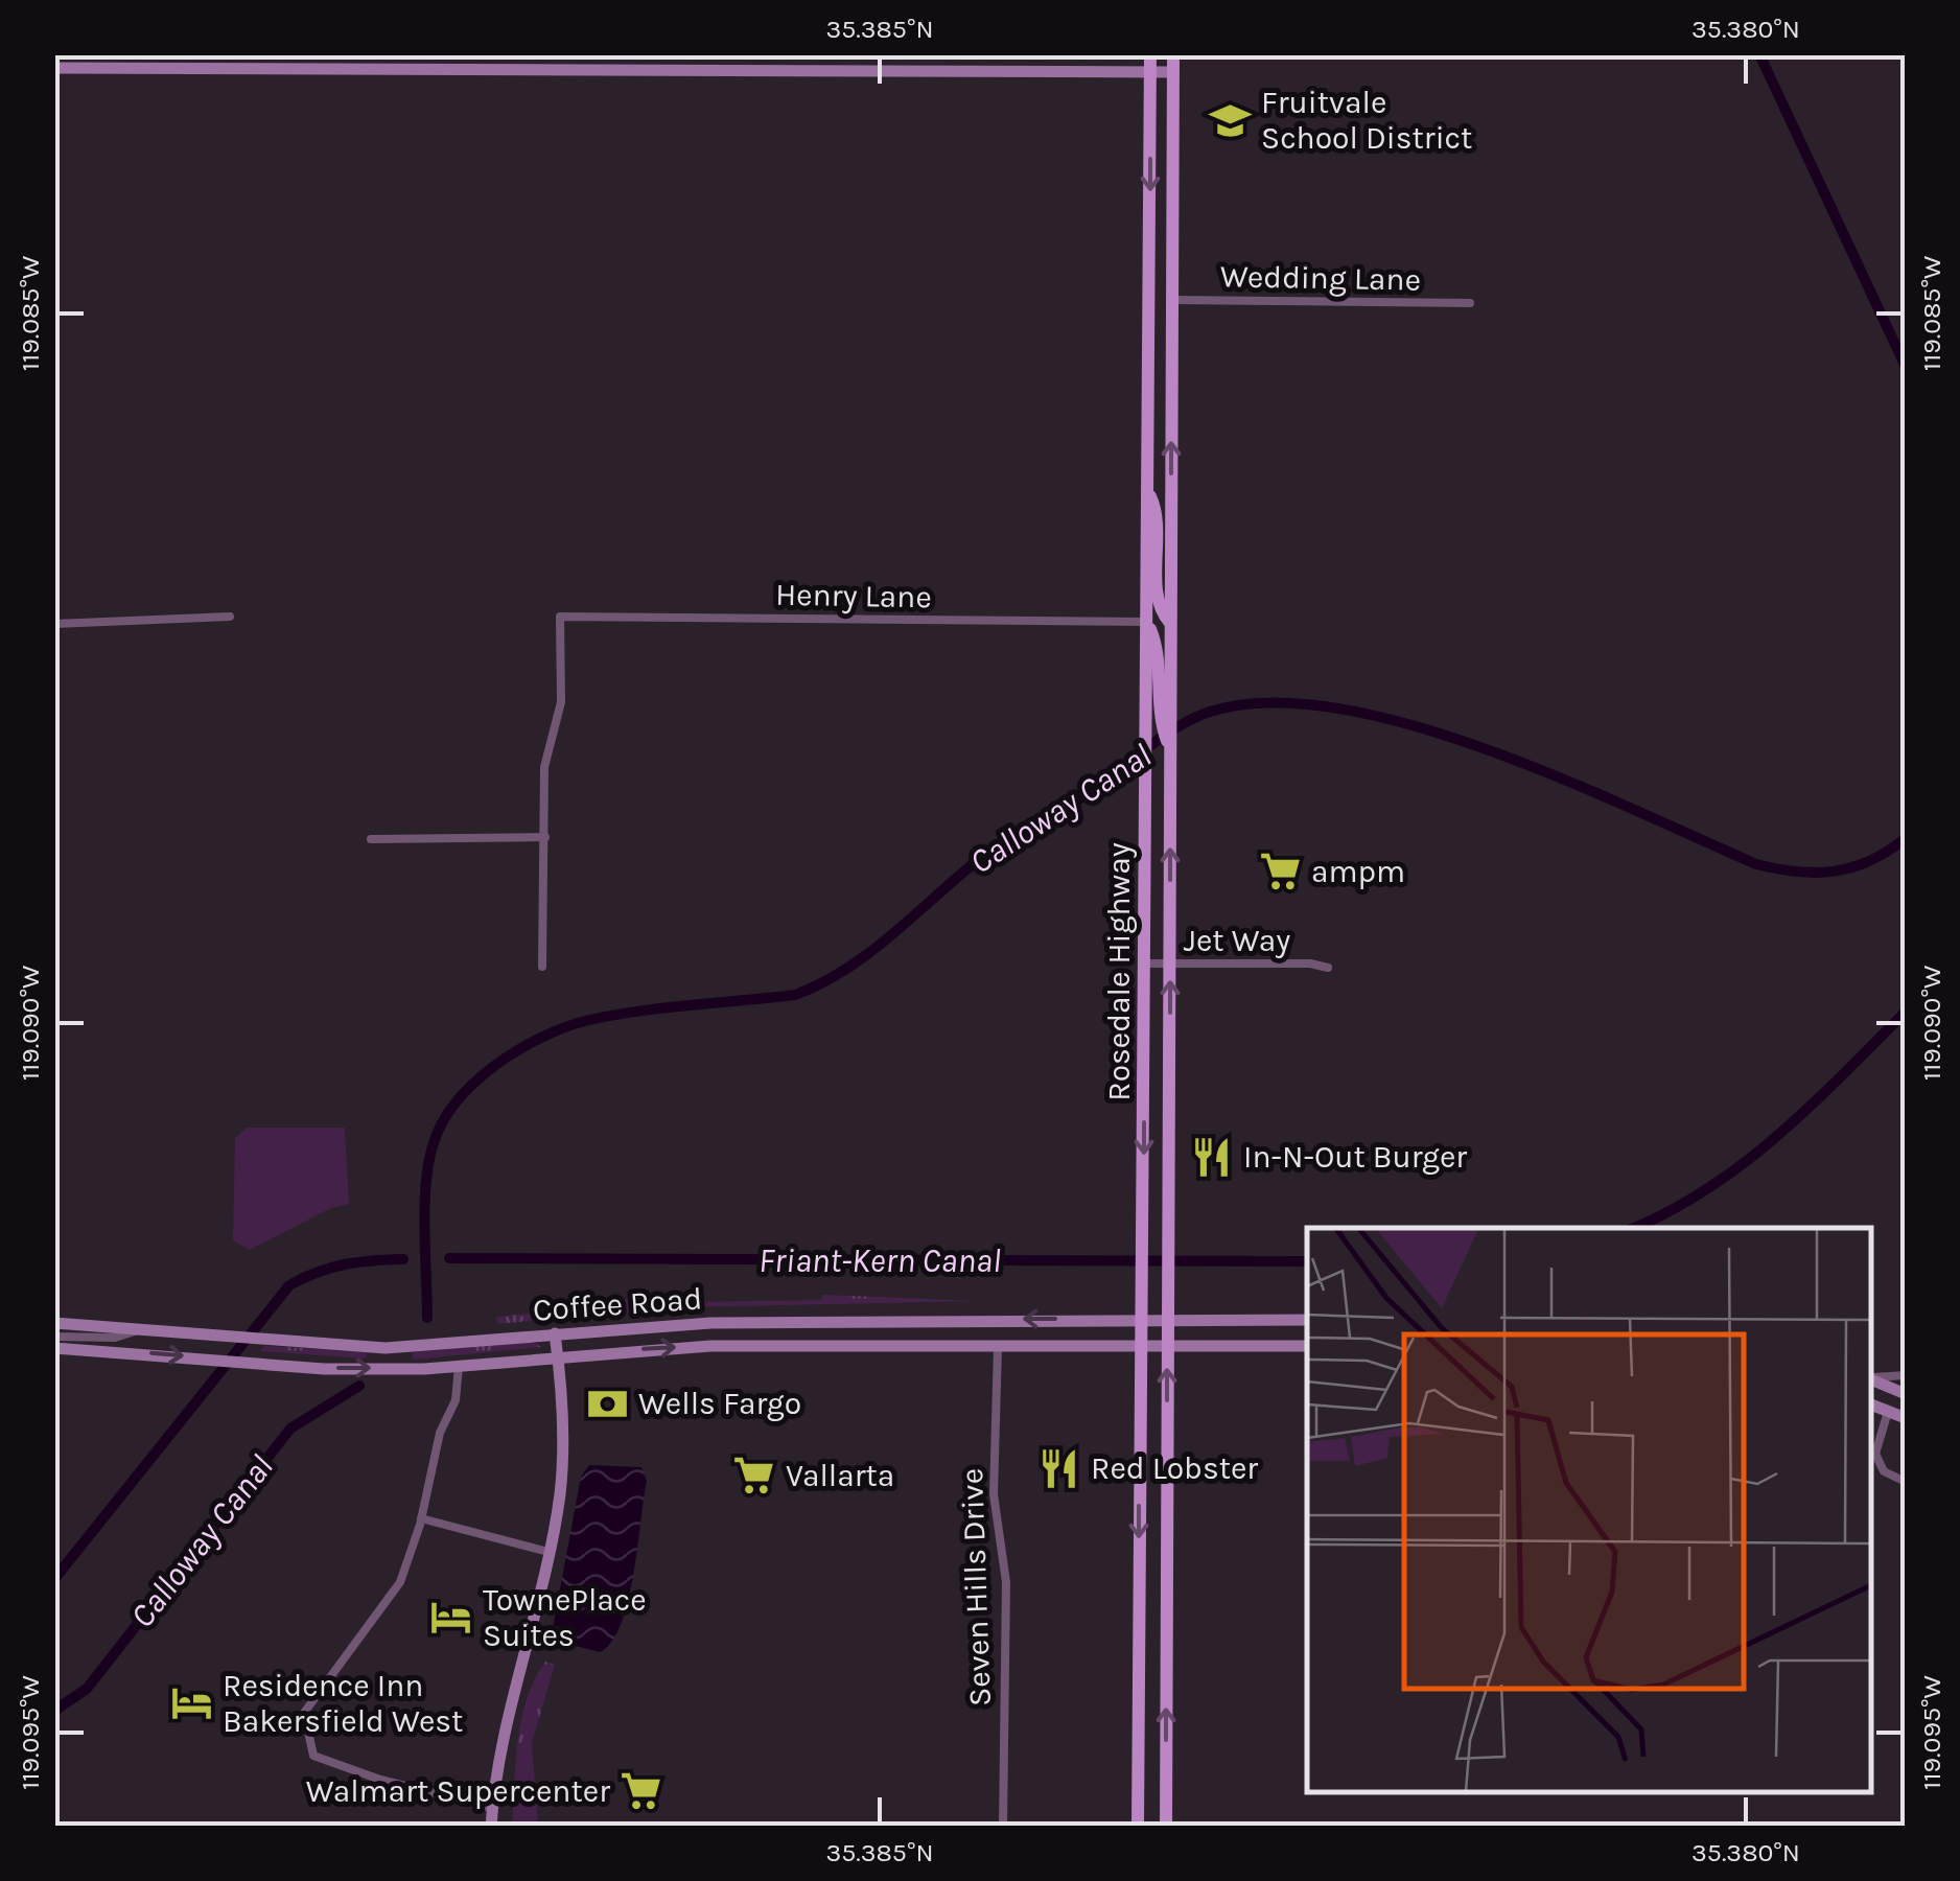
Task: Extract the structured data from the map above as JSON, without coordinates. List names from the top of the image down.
{
  "streets": {
    "main road": ["Rosedale Highway", "Coffee Road"],
    "street": [
      "Wedding Lane",
      "Henry Lane",
      "Jet Way",
      "Seven Hills Drive"
    ]
  },
  "crossings": [
    ["Wedding Lane", "Rosedale Highway"],
    ["Henry Lane", "Rosedale Highway"],
    ["Jet Way", "Rosedale Highway"],
    ["Rosedale Highway", "Coffee Road"],
    ["Coffee Road", "Seven Hills Drive"]
  ],
  "water": ["Calloway Canal", "Friant-Kern Canal"],
  "places": {
    "school or university": ["Fruitvale School District"],
    "supermarket": ["ampm", "Vallarta", "Walmart Supercenter"],
    "restaurant": ["In-N-Out Burger", "Red Lobster"],
    "bank": ["Wells Fargo"],
    "hotel": ["TownePlace Suites", "Residence Inn Bakersfield West"]
  },
  "coordinates": [
    "35.385°N",
    "35.380°N",
    "119.085°W",
    "119.090°W",
    "119.095°W"
  ]
}
